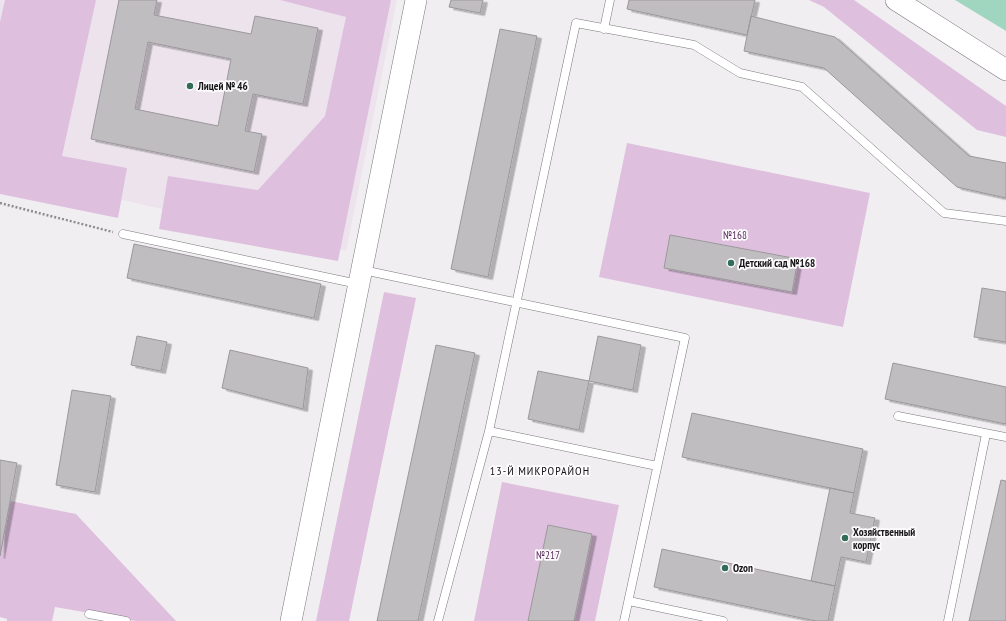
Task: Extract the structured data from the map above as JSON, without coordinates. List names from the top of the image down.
{
  "districts": ["13-Й МИКРОРАЙОН"],
  "parks": ["№168", "№217"],
  "places": [
    "Лицей № 46",
    "Детский сад №168",
    "Хозяйственный корпус",
    "Ozon"
  ]
}
